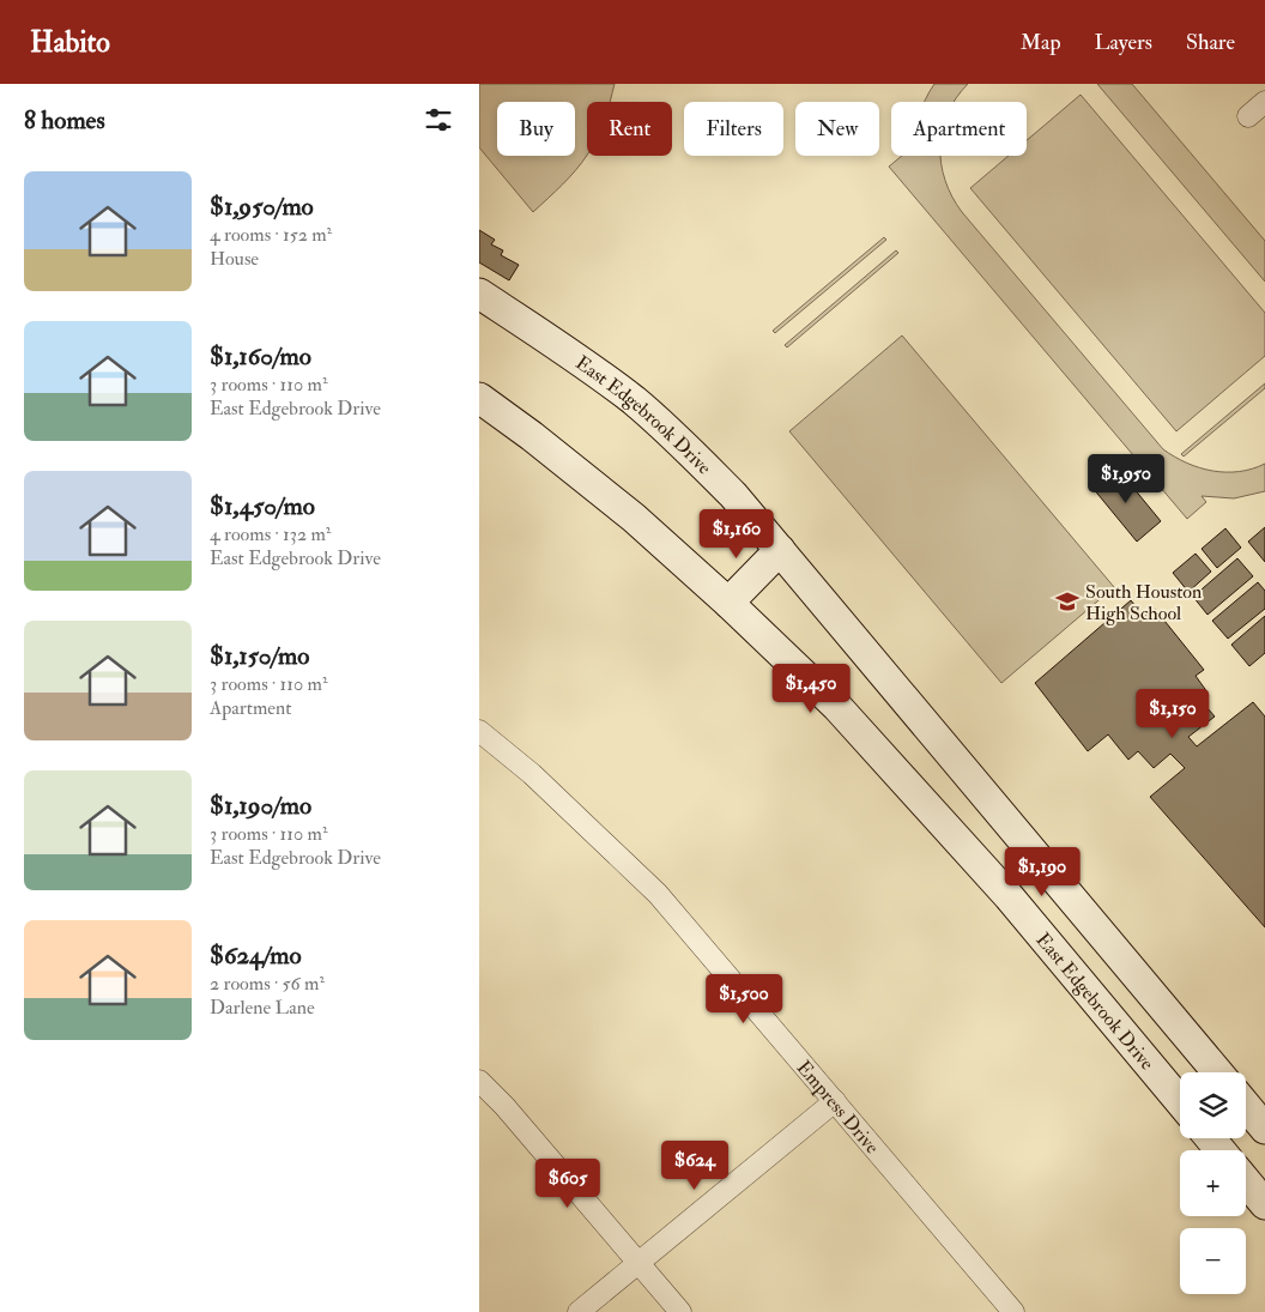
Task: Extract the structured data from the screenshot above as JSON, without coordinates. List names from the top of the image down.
{
  "streets": {
    "main road": ["East Edgebrook Drive"],
    "street": ["Empress Drive"]
  },
  "places": {
    "school or university": ["South Houston High School"]
  },
  "page": {
    "header": "Habito",
    "nav": ["Map", "Layers", "Share"],
    "heading": "8 homes",
    "chip": [
      "Buy",
      "Rent",
      "Filters",
      "New",
      "Apartment"
    ],
    "list": [
      {
        "name": "$1,950/mo",
        "note": "4 rooms · 152 m² · House"
      },
      {
        "name": "$1,160/mo",
        "note": "3 rooms · 110 m² · East Edgebrook Drive"
      },
      {
        "name": "$1,450/mo",
        "note": "4 rooms · 132 m² · East Edgebrook Drive"
      },
      {
        "name": "$1,150/mo",
        "note": "3 rooms · 110 m² · Apartment"
      },
      {
        "name": "$1,190/mo",
        "note": "3 rooms · 110 m² · East Edgebrook Drive"
      },
      {
        "name": "$624/mo",
        "note": "2 rooms · 56 m² · Darlene Lane"
      }
    ],
    "price": [
      "$1,950",
      "$1,160",
      "$1,450",
      "$1,150",
      "$1,190",
      "$1,500",
      "$624",
      "$605"
    ],
    "map_buttons": ["+", "−"]
  }
}
